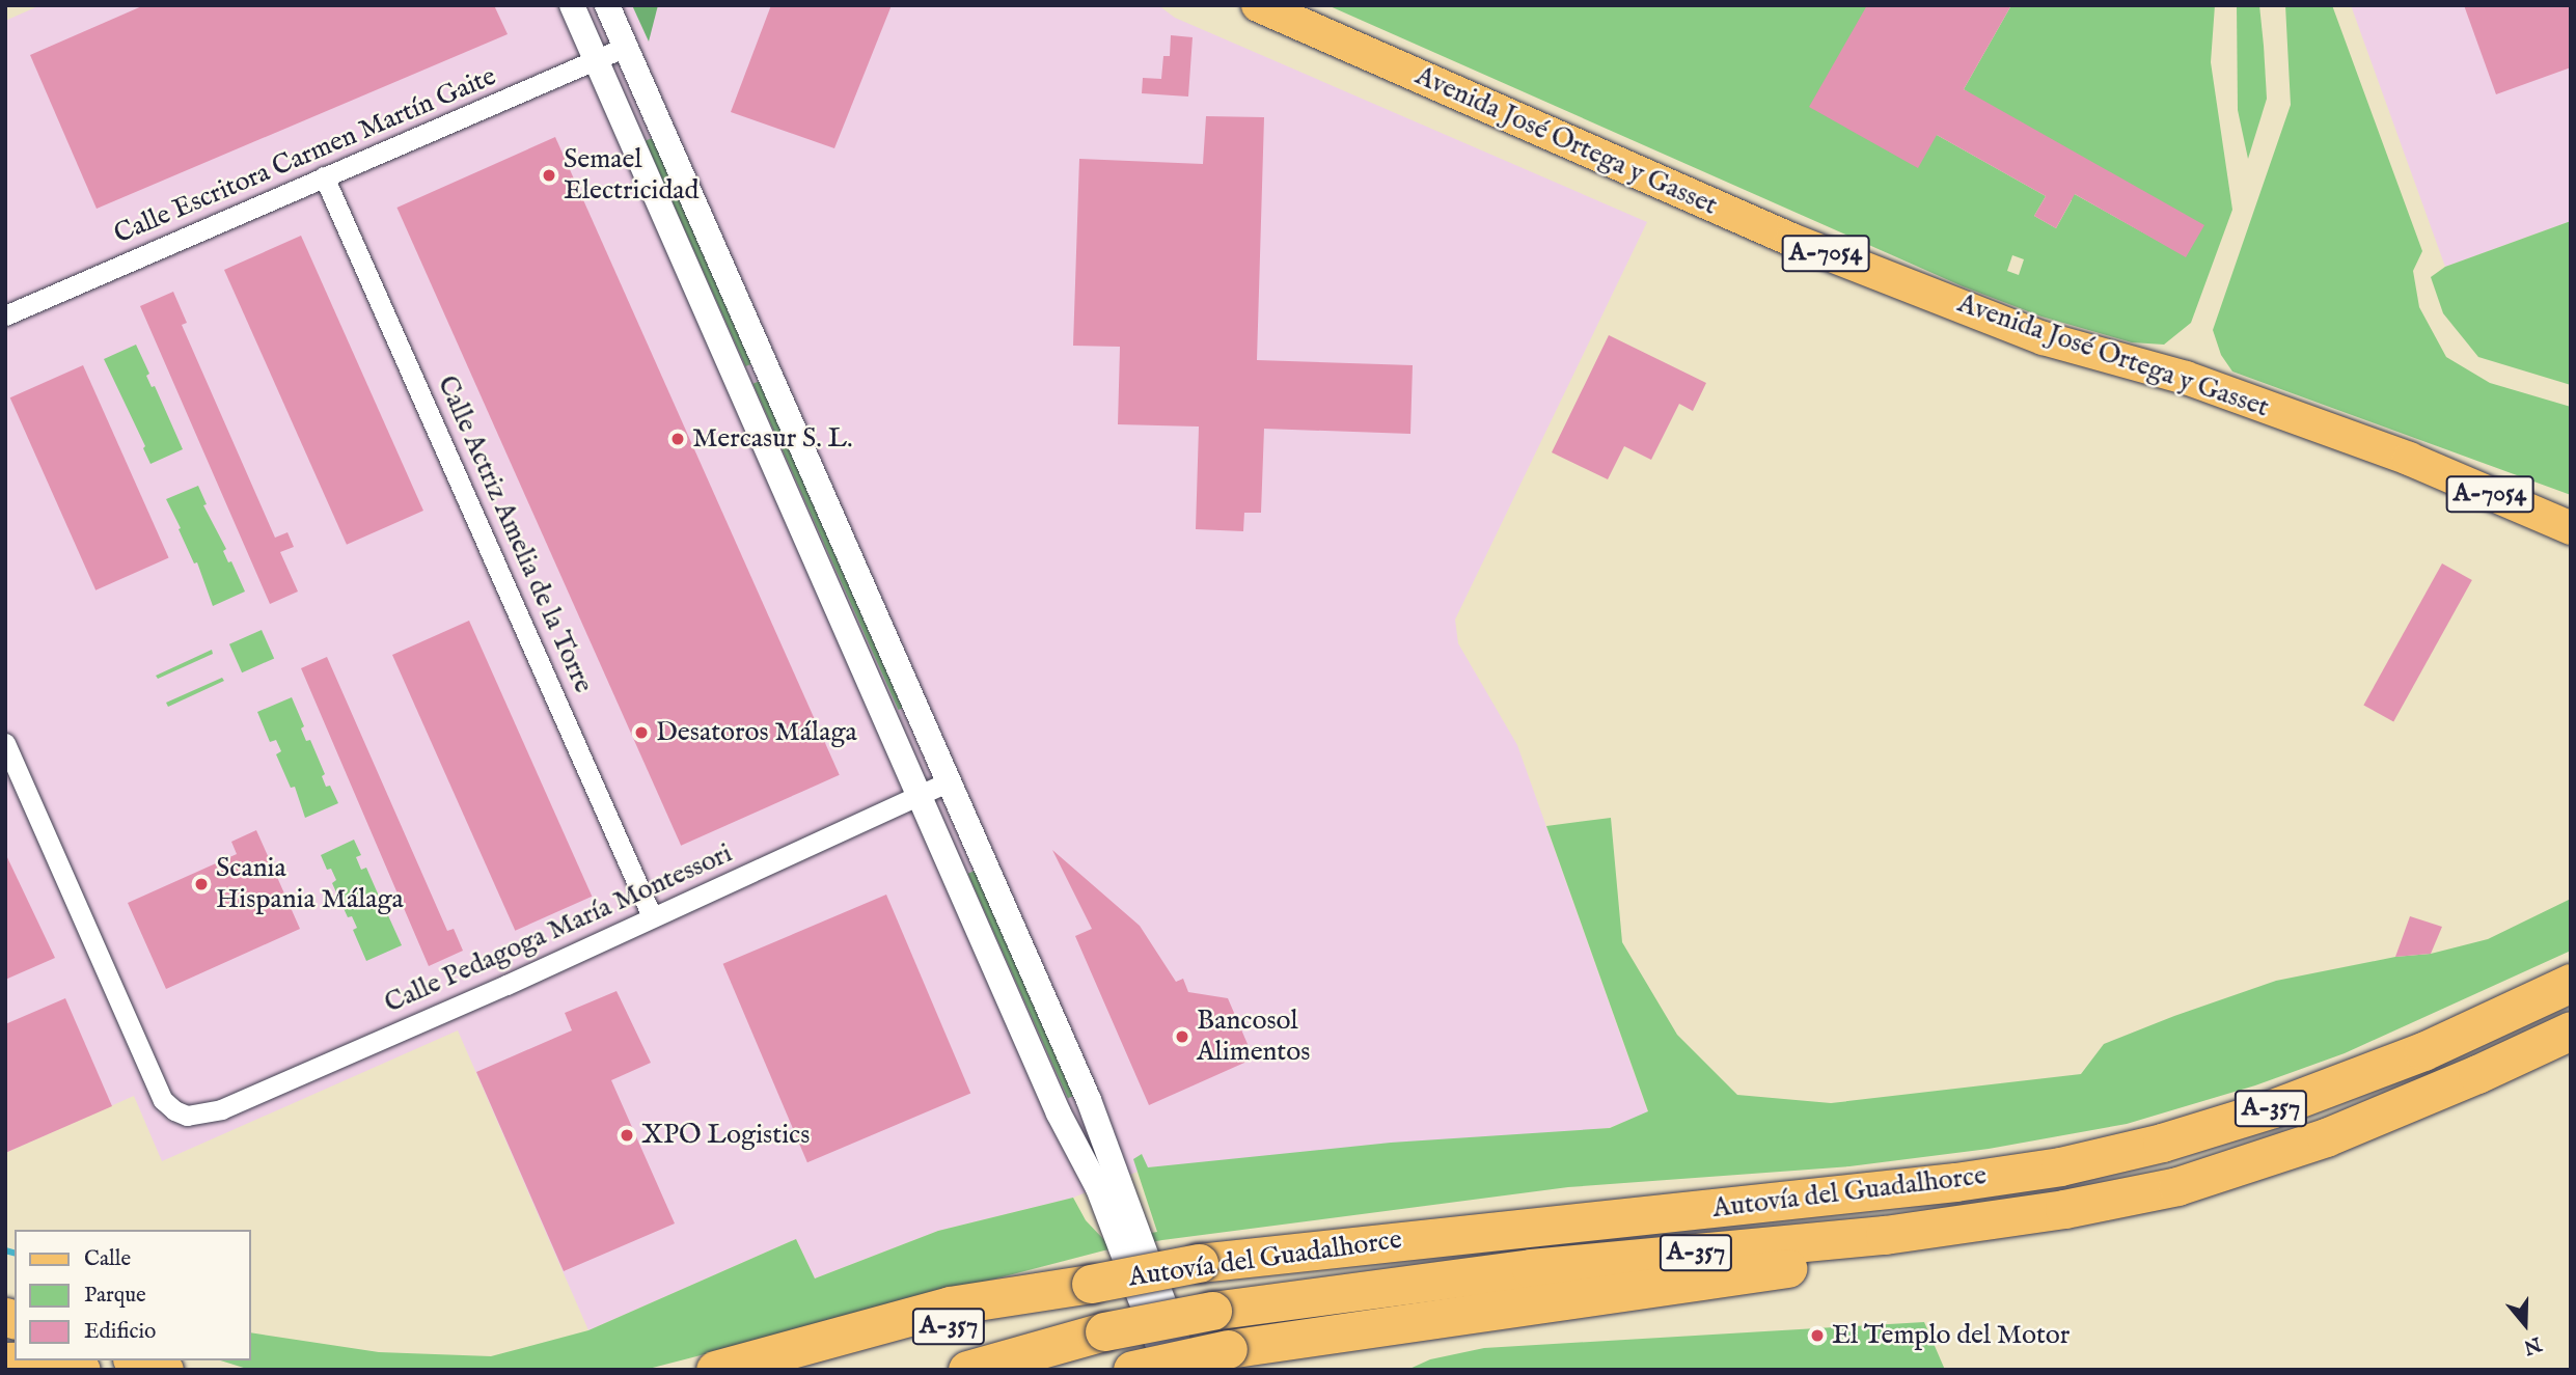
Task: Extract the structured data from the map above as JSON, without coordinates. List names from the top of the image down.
{
  "streets": {
    "highway": ["A-357", "Autovía del Guadalhorce"],
    "main road": ["Avenida José Ortega y Gasset", "A-7054"],
    "street": ["Calle Escritora Carmen Martín Gaite", "Calle Actriz Amelia de la Torre", "Calle Pedagoga María Montessori"]
  },
  "crossings": [
    ["Calle Escritora Carmen Martín Gaite", "Calle Actriz Amelia de la Torre"],
    ["Calle Actriz Amelia de la Torre", "Calle Pedagoga María Montessori"]
  ],
  "places": [
    "Semael Electricidad",
    "Mercasur S. L.",
    "Desatoros Málaga",
    "Scania Hispania Málaga",
    "Bancosol Alimentos",
    "XPO Logistics",
    "El Templo del Motor"
  ],
  "legend": ["Calle", "Parque", "Edificio"],
  "north": "bottom"
}
